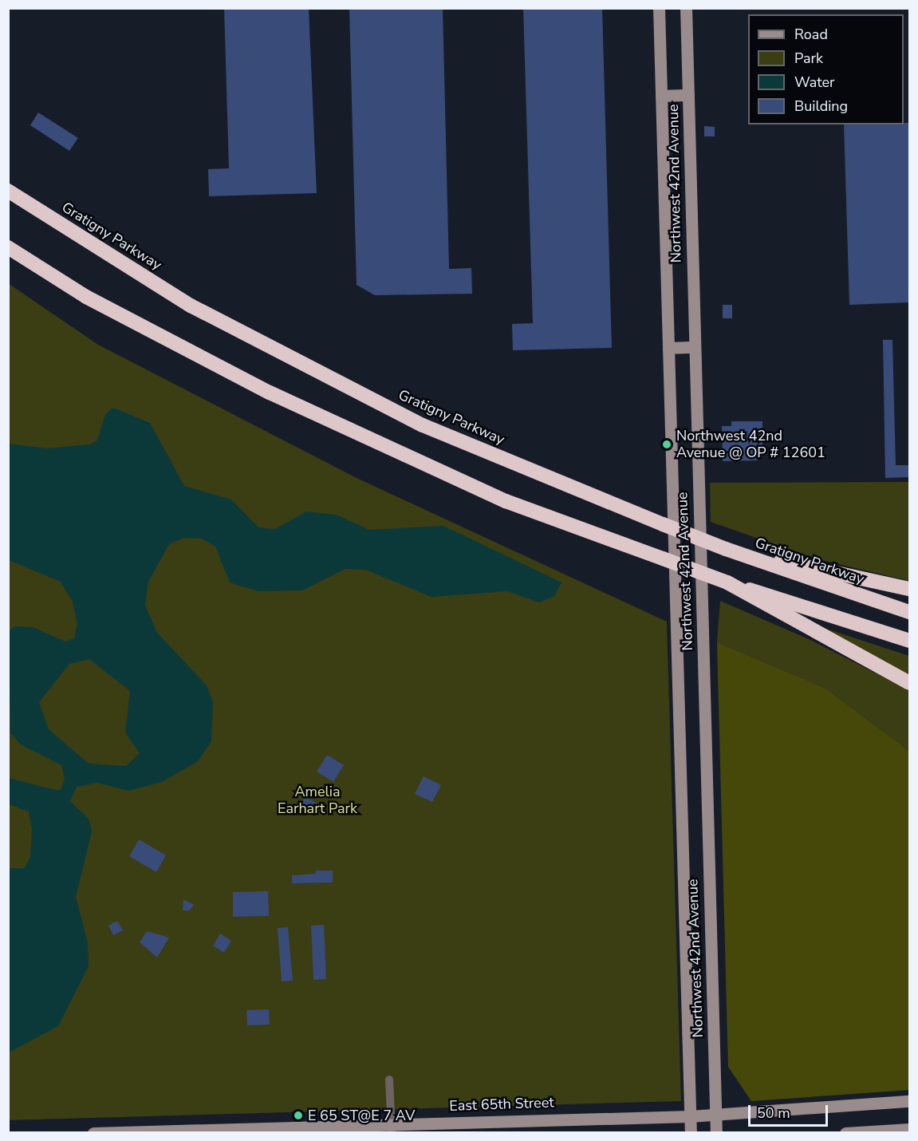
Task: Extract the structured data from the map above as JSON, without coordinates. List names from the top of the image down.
{
  "streets": {
    "highway": ["Gratigny Parkway"],
    "main road": ["Northwest 42nd Avenue", "East 65th Street"]
  },
  "crossings": [
    ["Northwest 42nd Avenue", "East 65th Street"]
  ],
  "parks": ["Amelia Earhart Park"],
  "places": ["Northwest 42nd Avenue @ OP # 12601", "E 65 ST@E 7 AV"],
  "legend": [
    "Road",
    "Park",
    "Water",
    "Building"
  ],
  "scale_bar": "50 m"
}
